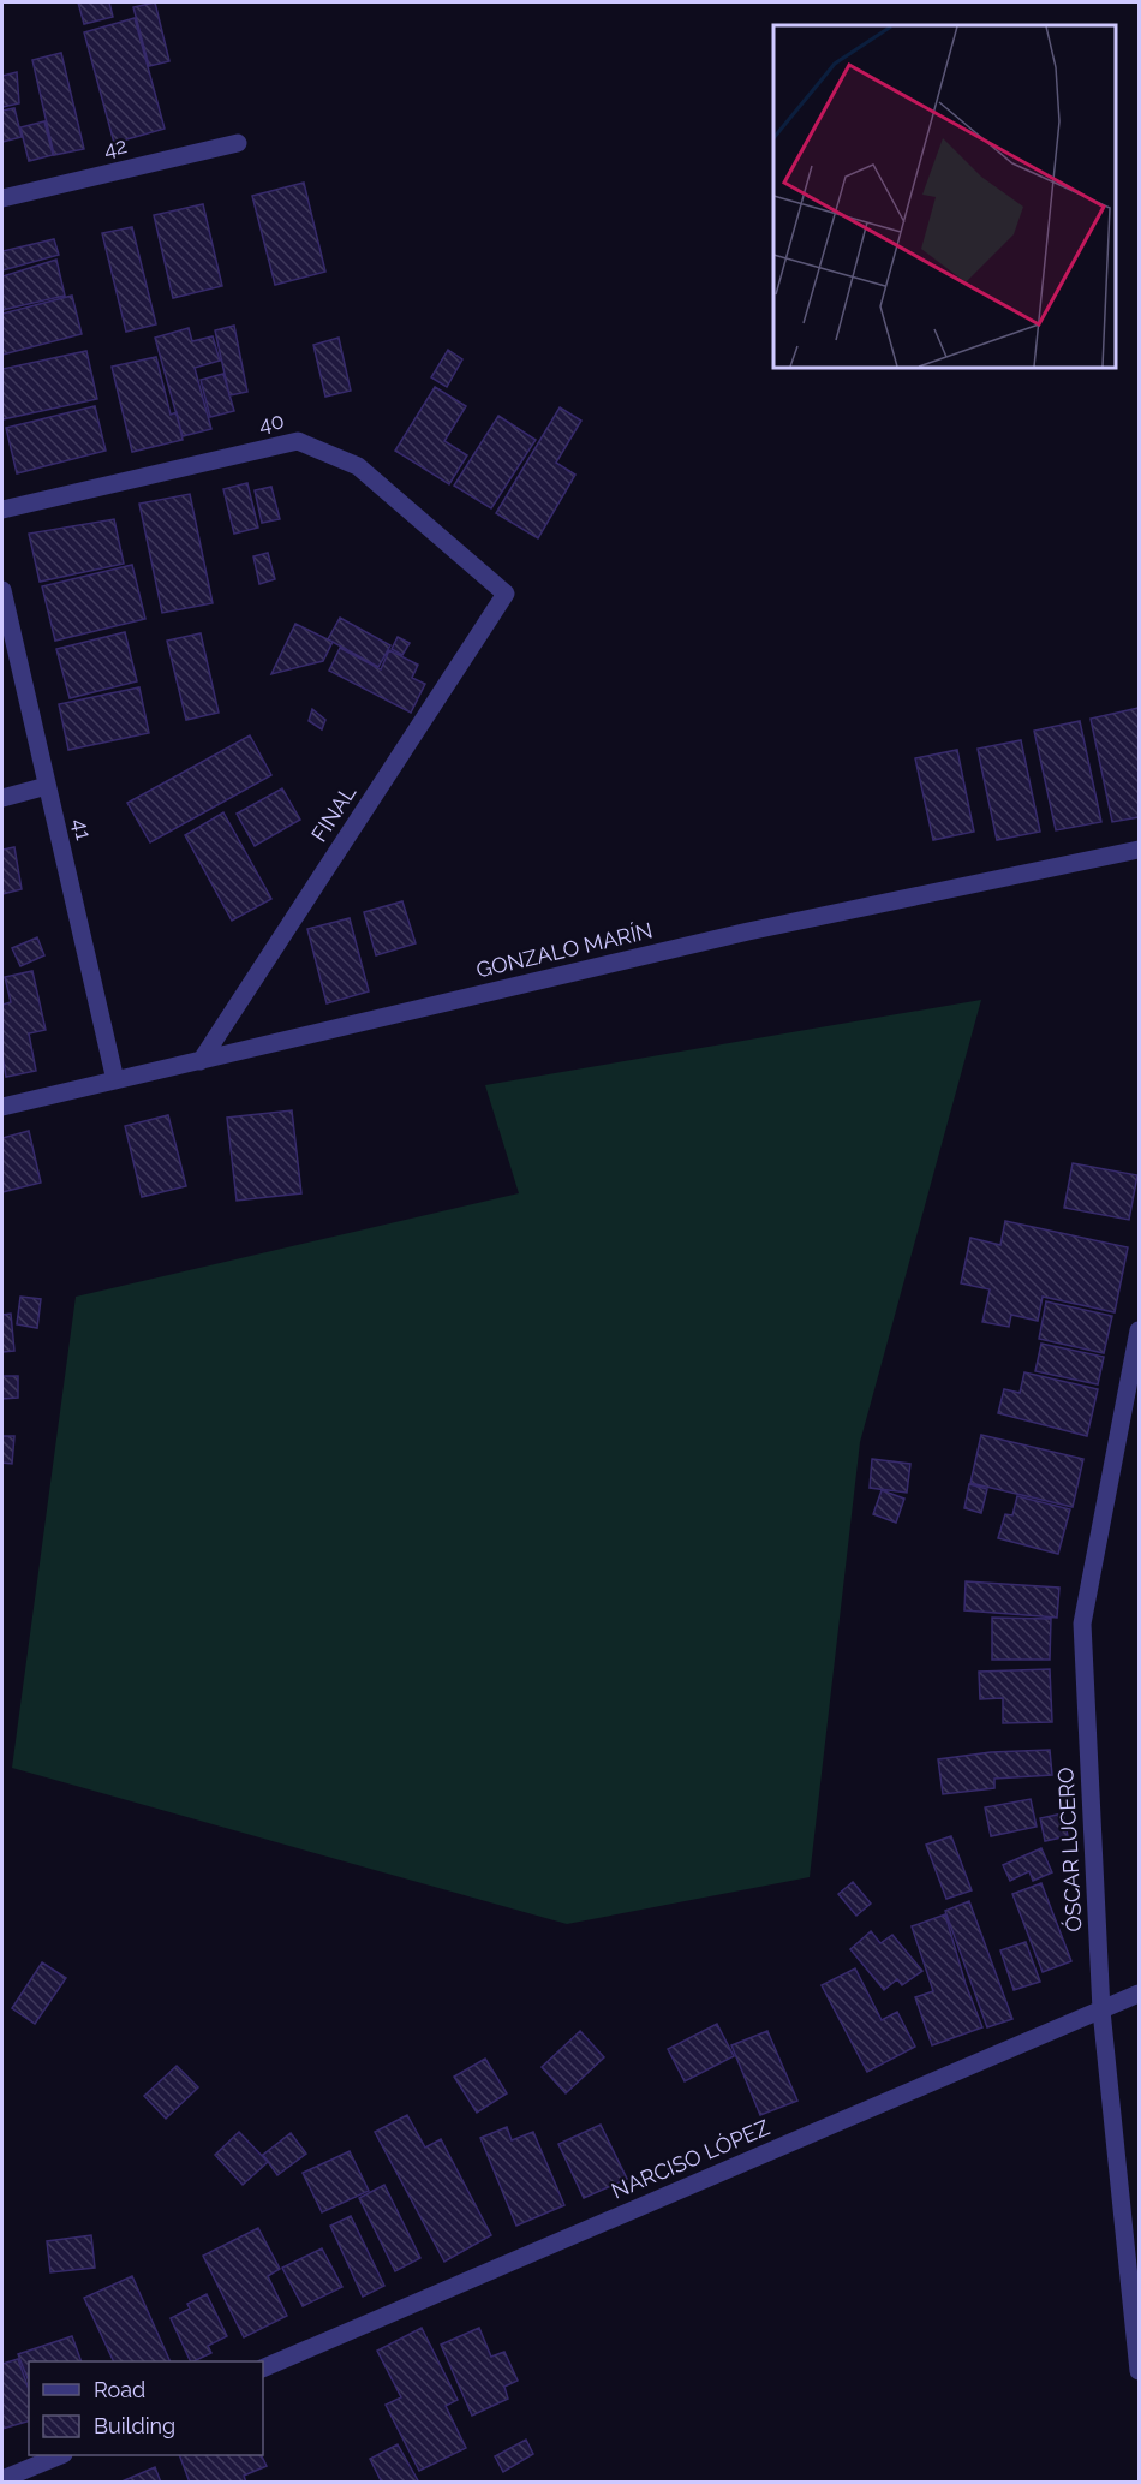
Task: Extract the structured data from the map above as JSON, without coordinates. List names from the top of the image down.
{
  "streets": {
    "street": [
      "42",
      "40",
      "FINAL",
      "41",
      "GONZALO MARÍN",
      "ÓSCAR LUCERO",
      "NARCISO LÓPEZ"
    ]
  },
  "crossings": [
    ["40", "FINAL"],
    ["FINAL", "GONZALO MARÍN"],
    ["41", "GONZALO MARÍN"],
    ["ÓSCAR LUCERO", "NARCISO LÓPEZ"]
  ],
  "legend": ["Road", "Building"]
}
